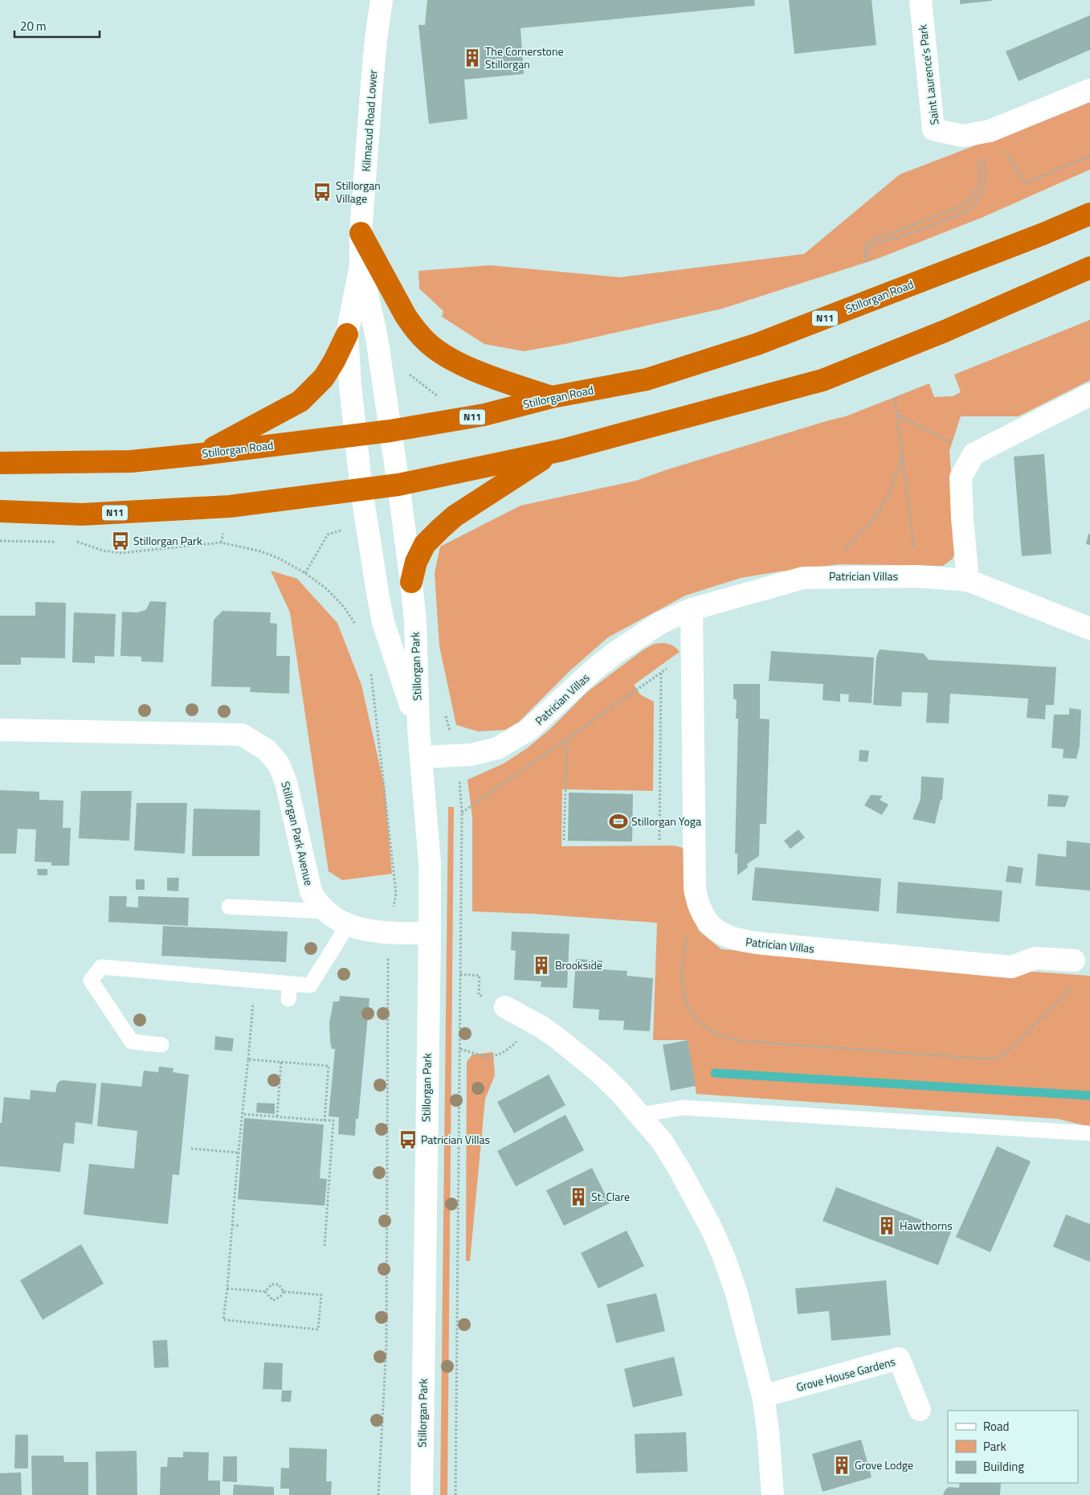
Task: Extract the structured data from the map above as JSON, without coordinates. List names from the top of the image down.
{
  "streets": {
    "highway": ["Stillorgan Road", "N11"],
    "street": [
      "Saint Laurence's Park",
      "Kilmacud Road Lower",
      "Patrician Villas",
      "Stillorgan Park",
      "Stillorgan Park Avenue",
      "Grove House Gardens"
    ]
  },
  "crossings": [
    ["Kilmacud Road Lower", "Stillorgan Road"],
    ["Kilmacud Road Lower", "N11"],
    ["Kilmacud Road Lower", "Stillorgan Park"],
    ["N11", "Stillorgan Park"],
    ["Patrician Villas", "Stillorgan Park"],
    ["Stillorgan Park", "Stillorgan Park Avenue"]
  ],
  "places": {
    "building": [
      "The Cornerstone Stillorgan",
      "Brookside",
      "St. Clare",
      "Hawthorns",
      "Grove Lodge"
    ],
    "bus stop": ["Stillorgan Village", "Stillorgan Park", "Patrician Villas"],
    "sports": ["Stillorgan Yoga"]
  },
  "legend": ["Road", "Park", "Building"],
  "scale_bar": "20 m"
}
